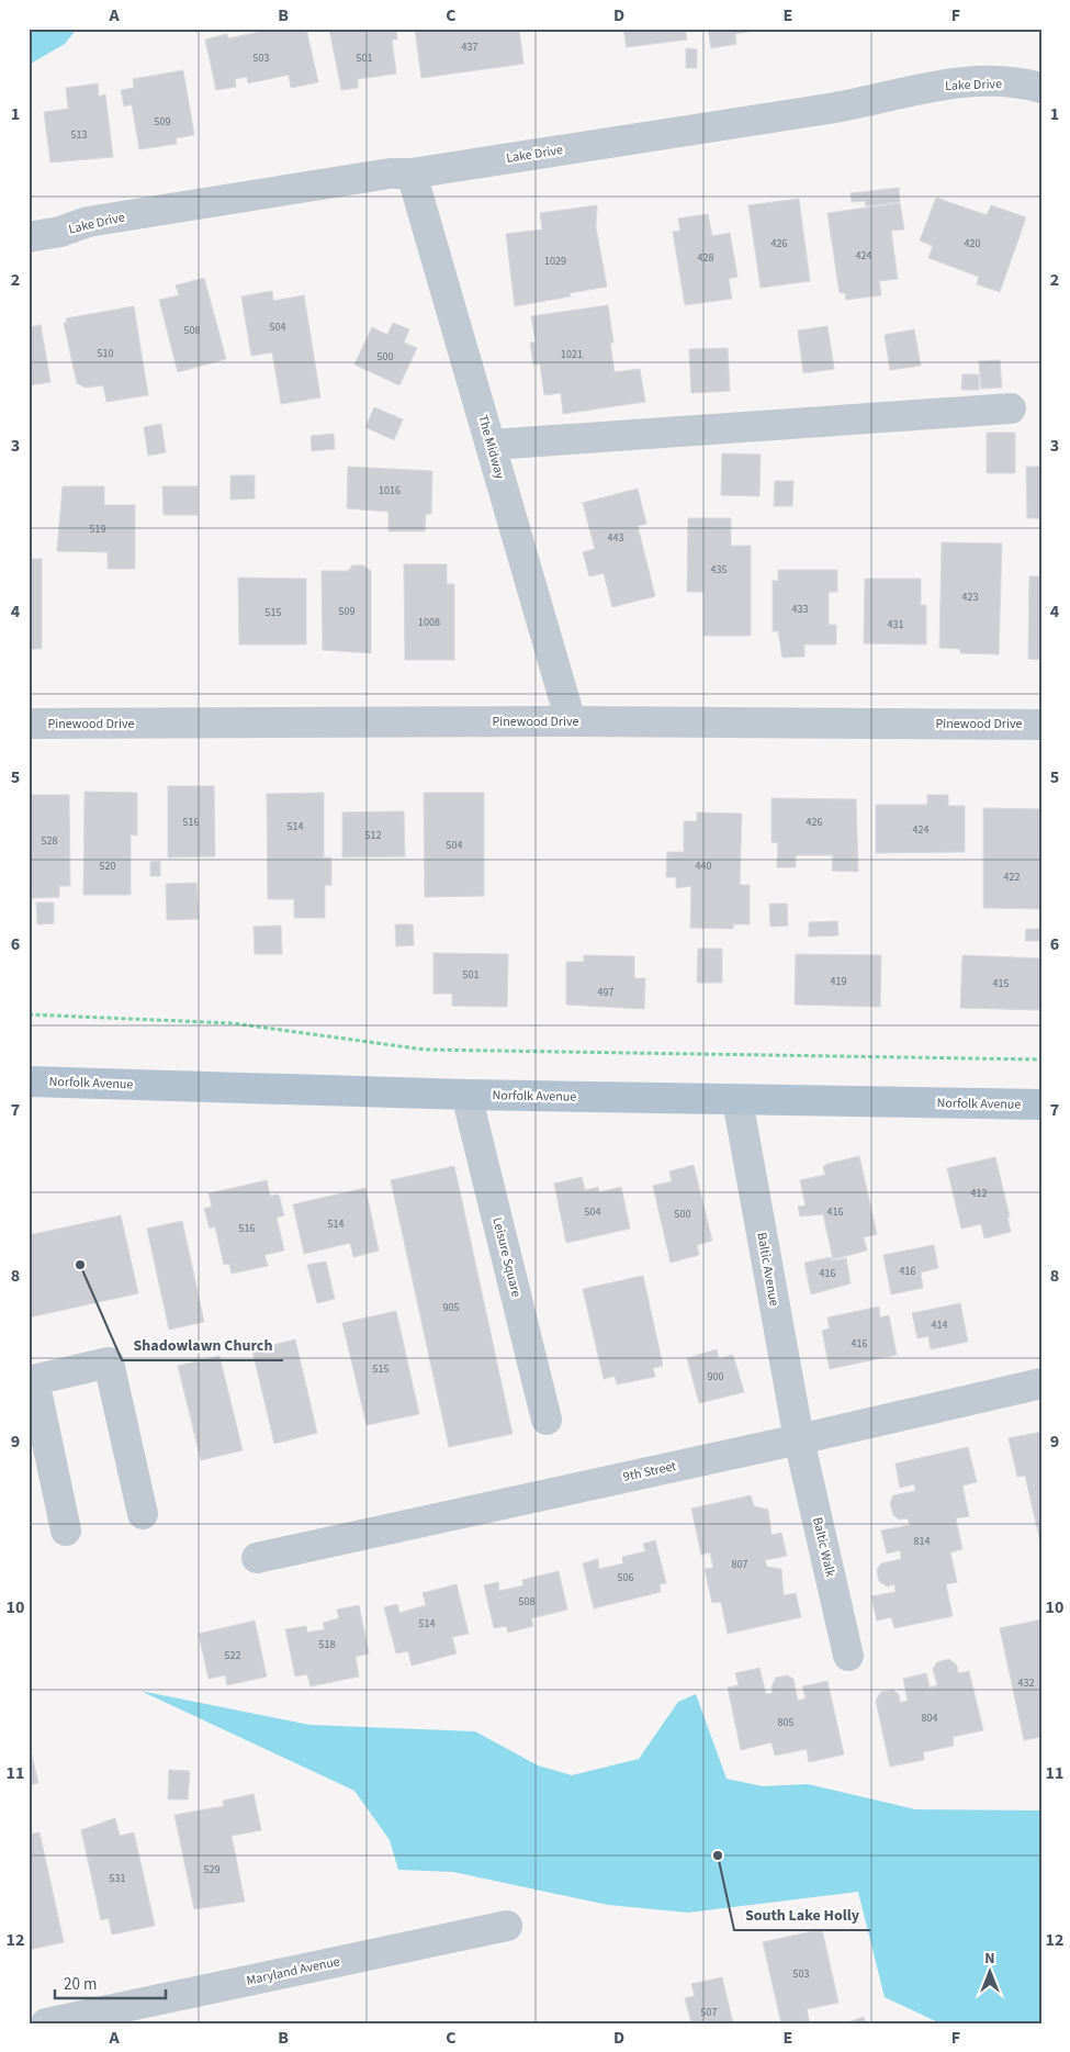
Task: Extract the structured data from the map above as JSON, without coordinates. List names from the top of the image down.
{
  "streets": {
    "main road": ["Norfolk Avenue"],
    "street": [
      "Lake Drive",
      "The Midway",
      "Pinewood Drive",
      "Leisure Square",
      "Baltic Avenue",
      "9th Street",
      "Baltic Walk",
      "Maryland Avenue"
    ]
  },
  "crossings": [
    ["Lake Drive", "The Midway"],
    ["The Midway", "Pinewood Drive"],
    ["Norfolk Avenue", "Leisure Square"],
    ["Norfolk Avenue", "Baltic Avenue"],
    ["Baltic Avenue", "9th Street"],
    ["Baltic Avenue", "Baltic Walk"],
    ["9th Street", "Baltic Walk"]
  ],
  "places": ["Shadowlawn Church", "South Lake Holly"],
  "house_numbers": [
    "437",
    "503",
    "501",
    "509",
    "513",
    "426",
    "420",
    "424",
    "428",
    "1029",
    "504",
    "508",
    "510",
    "1021",
    "500",
    "1016",
    "519",
    "443",
    "435",
    "423",
    "433",
    "509",
    "515",
    "1008",
    "431",
    "516",
    "426",
    "514",
    "424",
    "512",
    "528",
    "504",
    "520",
    "440",
    "422",
    "501",
    "419",
    "415",
    "497",
    "412",
    "504",
    "416",
    "500",
    "514",
    "516",
    "416",
    "416",
    "905",
    "414",
    "416",
    "515",
    "900",
    "814",
    "807",
    "506",
    "508",
    "514",
    "518",
    "522",
    "432",
    "804",
    "805",
    "529",
    "531",
    "503",
    "507"
  ],
  "scale_bar": "20 m",
  "north": "top",
  "grid": {
    "columns": [
      "A",
      "B",
      "C",
      "D",
      "E",
      "F"
    ],
    "rows": [
      "1",
      "2",
      "3",
      "4",
      "5",
      "6",
      "7",
      "8",
      "9",
      "10",
      "11",
      "12"
    ]
  }
}
